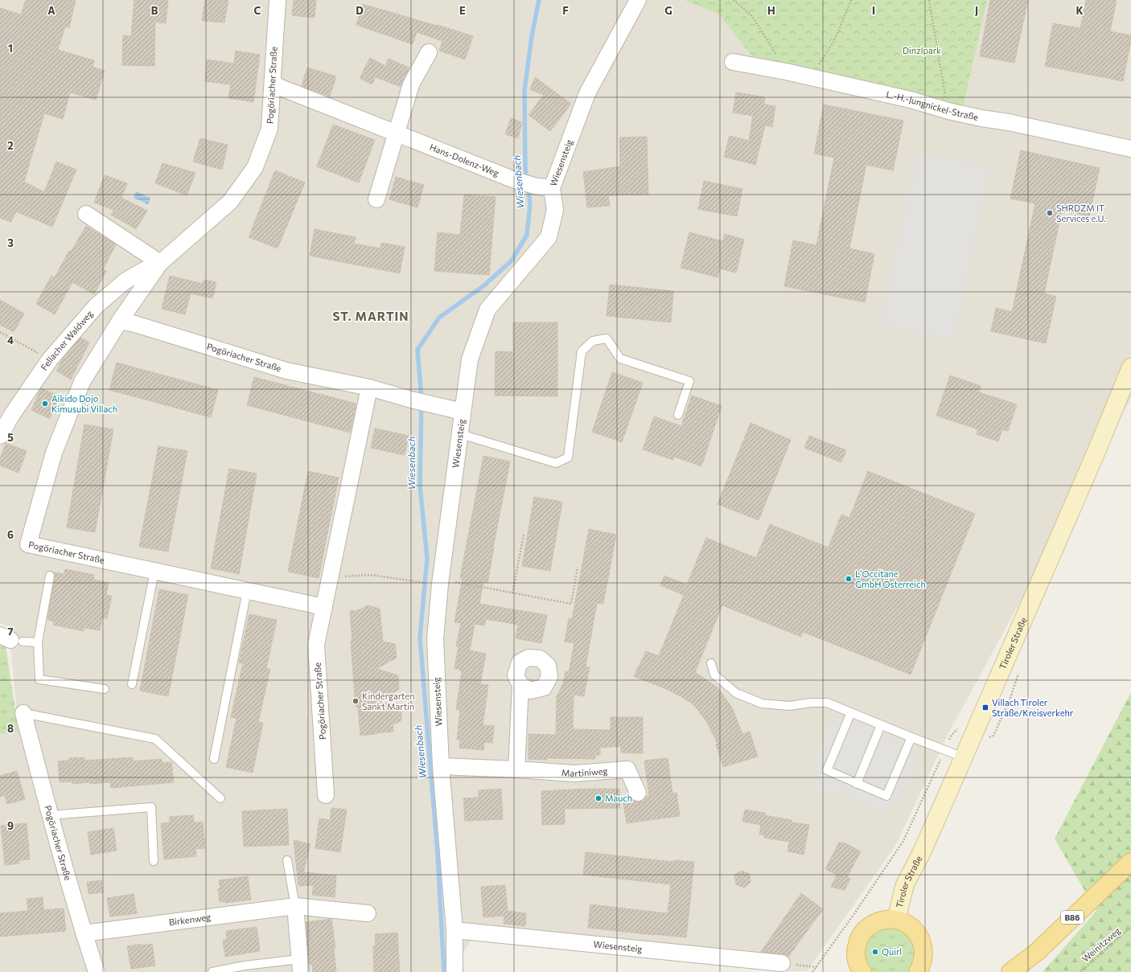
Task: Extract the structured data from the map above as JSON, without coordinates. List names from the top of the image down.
{
  "streets": {
    "main road": ["Tiroler Straße", "B86"],
    "street": [
      "Pogöriacher Straße",
      "L.-H.-Jungnickel-Straße",
      "Hans-Dolenz-Weg",
      "Wiesensteig",
      "Fellacher Waldweg",
      "Martiniweg",
      "Birkenweg"
    ],
    "path": ["Weinitzweg"]
  },
  "crossings": [
    ["Pogöriacher Straße", "Hans-Dolenz-Weg"],
    ["Pogöriacher Straße", "Wiesensteig"],
    ["Pogöriacher Straße", "Fellacher Waldweg"],
    ["Pogöriacher Straße", "Birkenweg"],
    ["Hans-Dolenz-Weg", "Wiesensteig"],
    ["Wiesensteig", "Martiniweg"]
  ],
  "districts": ["ST. MARTIN"],
  "water": ["Wiesenbach"],
  "parks": ["Dinzlpark"],
  "places": {
    "other": [
      "SHRDZM IT Services e.U.",
      "Aikido Dojo Kimusubi Villach",
      "L'Occitane GmbH Österreich",
      "Kindergarten Sankt Martin",
      "Mauch",
      "Quirl"
    ],
    "transit": ["Villach Tiroler Straße/Kreisverkehr"]
  },
  "grid": {
    "columns": [
      "A",
      "B",
      "C",
      "D",
      "E",
      "F",
      "G",
      "H",
      "I",
      "J",
      "K"
    ],
    "rows": [
      "1",
      "2",
      "3",
      "4",
      "5",
      "6",
      "7",
      "8",
      "9"
    ]
  }
}
